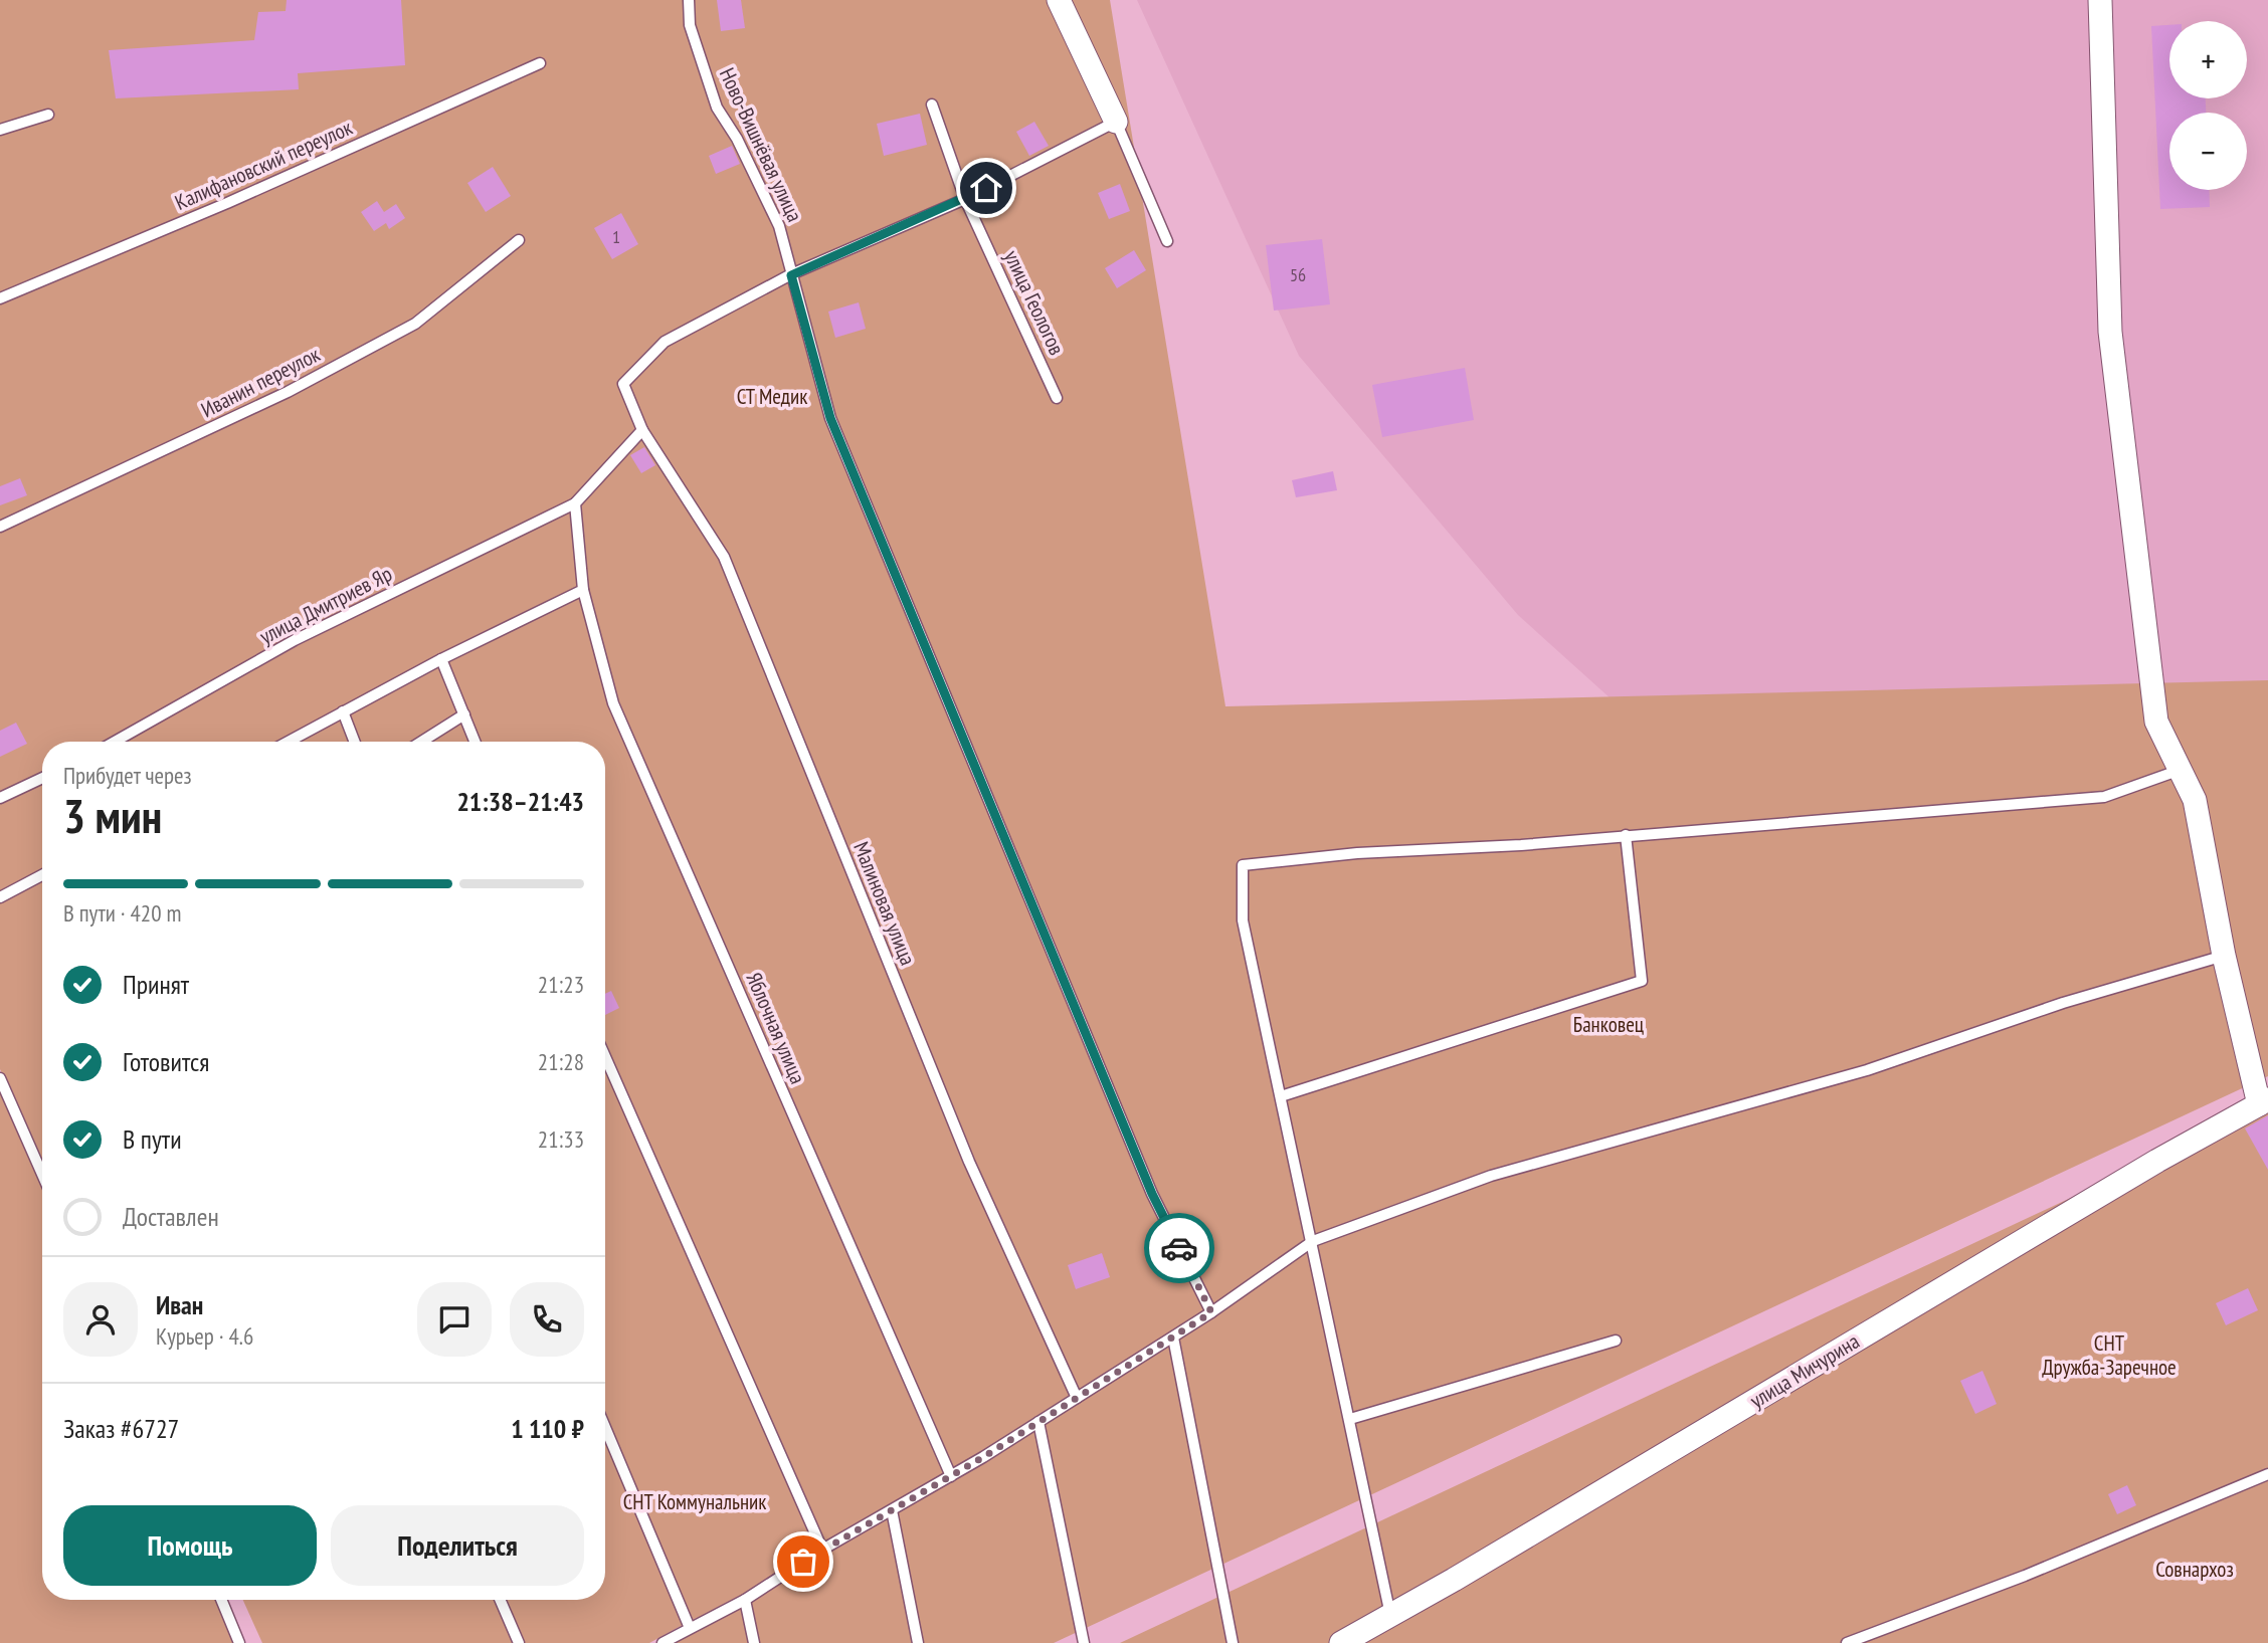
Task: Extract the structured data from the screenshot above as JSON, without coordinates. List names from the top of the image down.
{
  "streets": {
    "street": ["улица Мичурина"],
    "lane": [
      "Ново-Вишнёвая улица",
      "Калифановский переулок",
      "улица Геологов",
      "Иванин переулок",
      "улица Дмитриев Яр",
      "Малиновая улица",
      "Яблочная улица"
    ]
  },
  "crossings": [
    ["улица Дмитриев Яр", "Малиновая улица"]
  ],
  "parks": [
    "СТ Медик",
    "Банковец",
    "СНТ Дружба-Заречное",
    "СНТ Коммунальник",
    "Совнархоз"
  ],
  "house_numbers": ["1", "56"],
  "page": {
    "map_buttons": ["+", "−"],
    "heading": ["3 мин", "Прибудет через", "21:38–21:43"],
    "panel": [
      "Иван",
      "Курьер · 4.6",
      "Заказ #6727",
      "1 110 ₽"
    ],
    "bar": "В пути · 420 m",
    "list": [
      ["Принят", "21:23"],
      ["Готовится", "21:28"],
      ["В пути", "21:33"],
      "Доставлен"
    ],
    "buttons": ["Помощь", "Поделиться"]
  }
}
